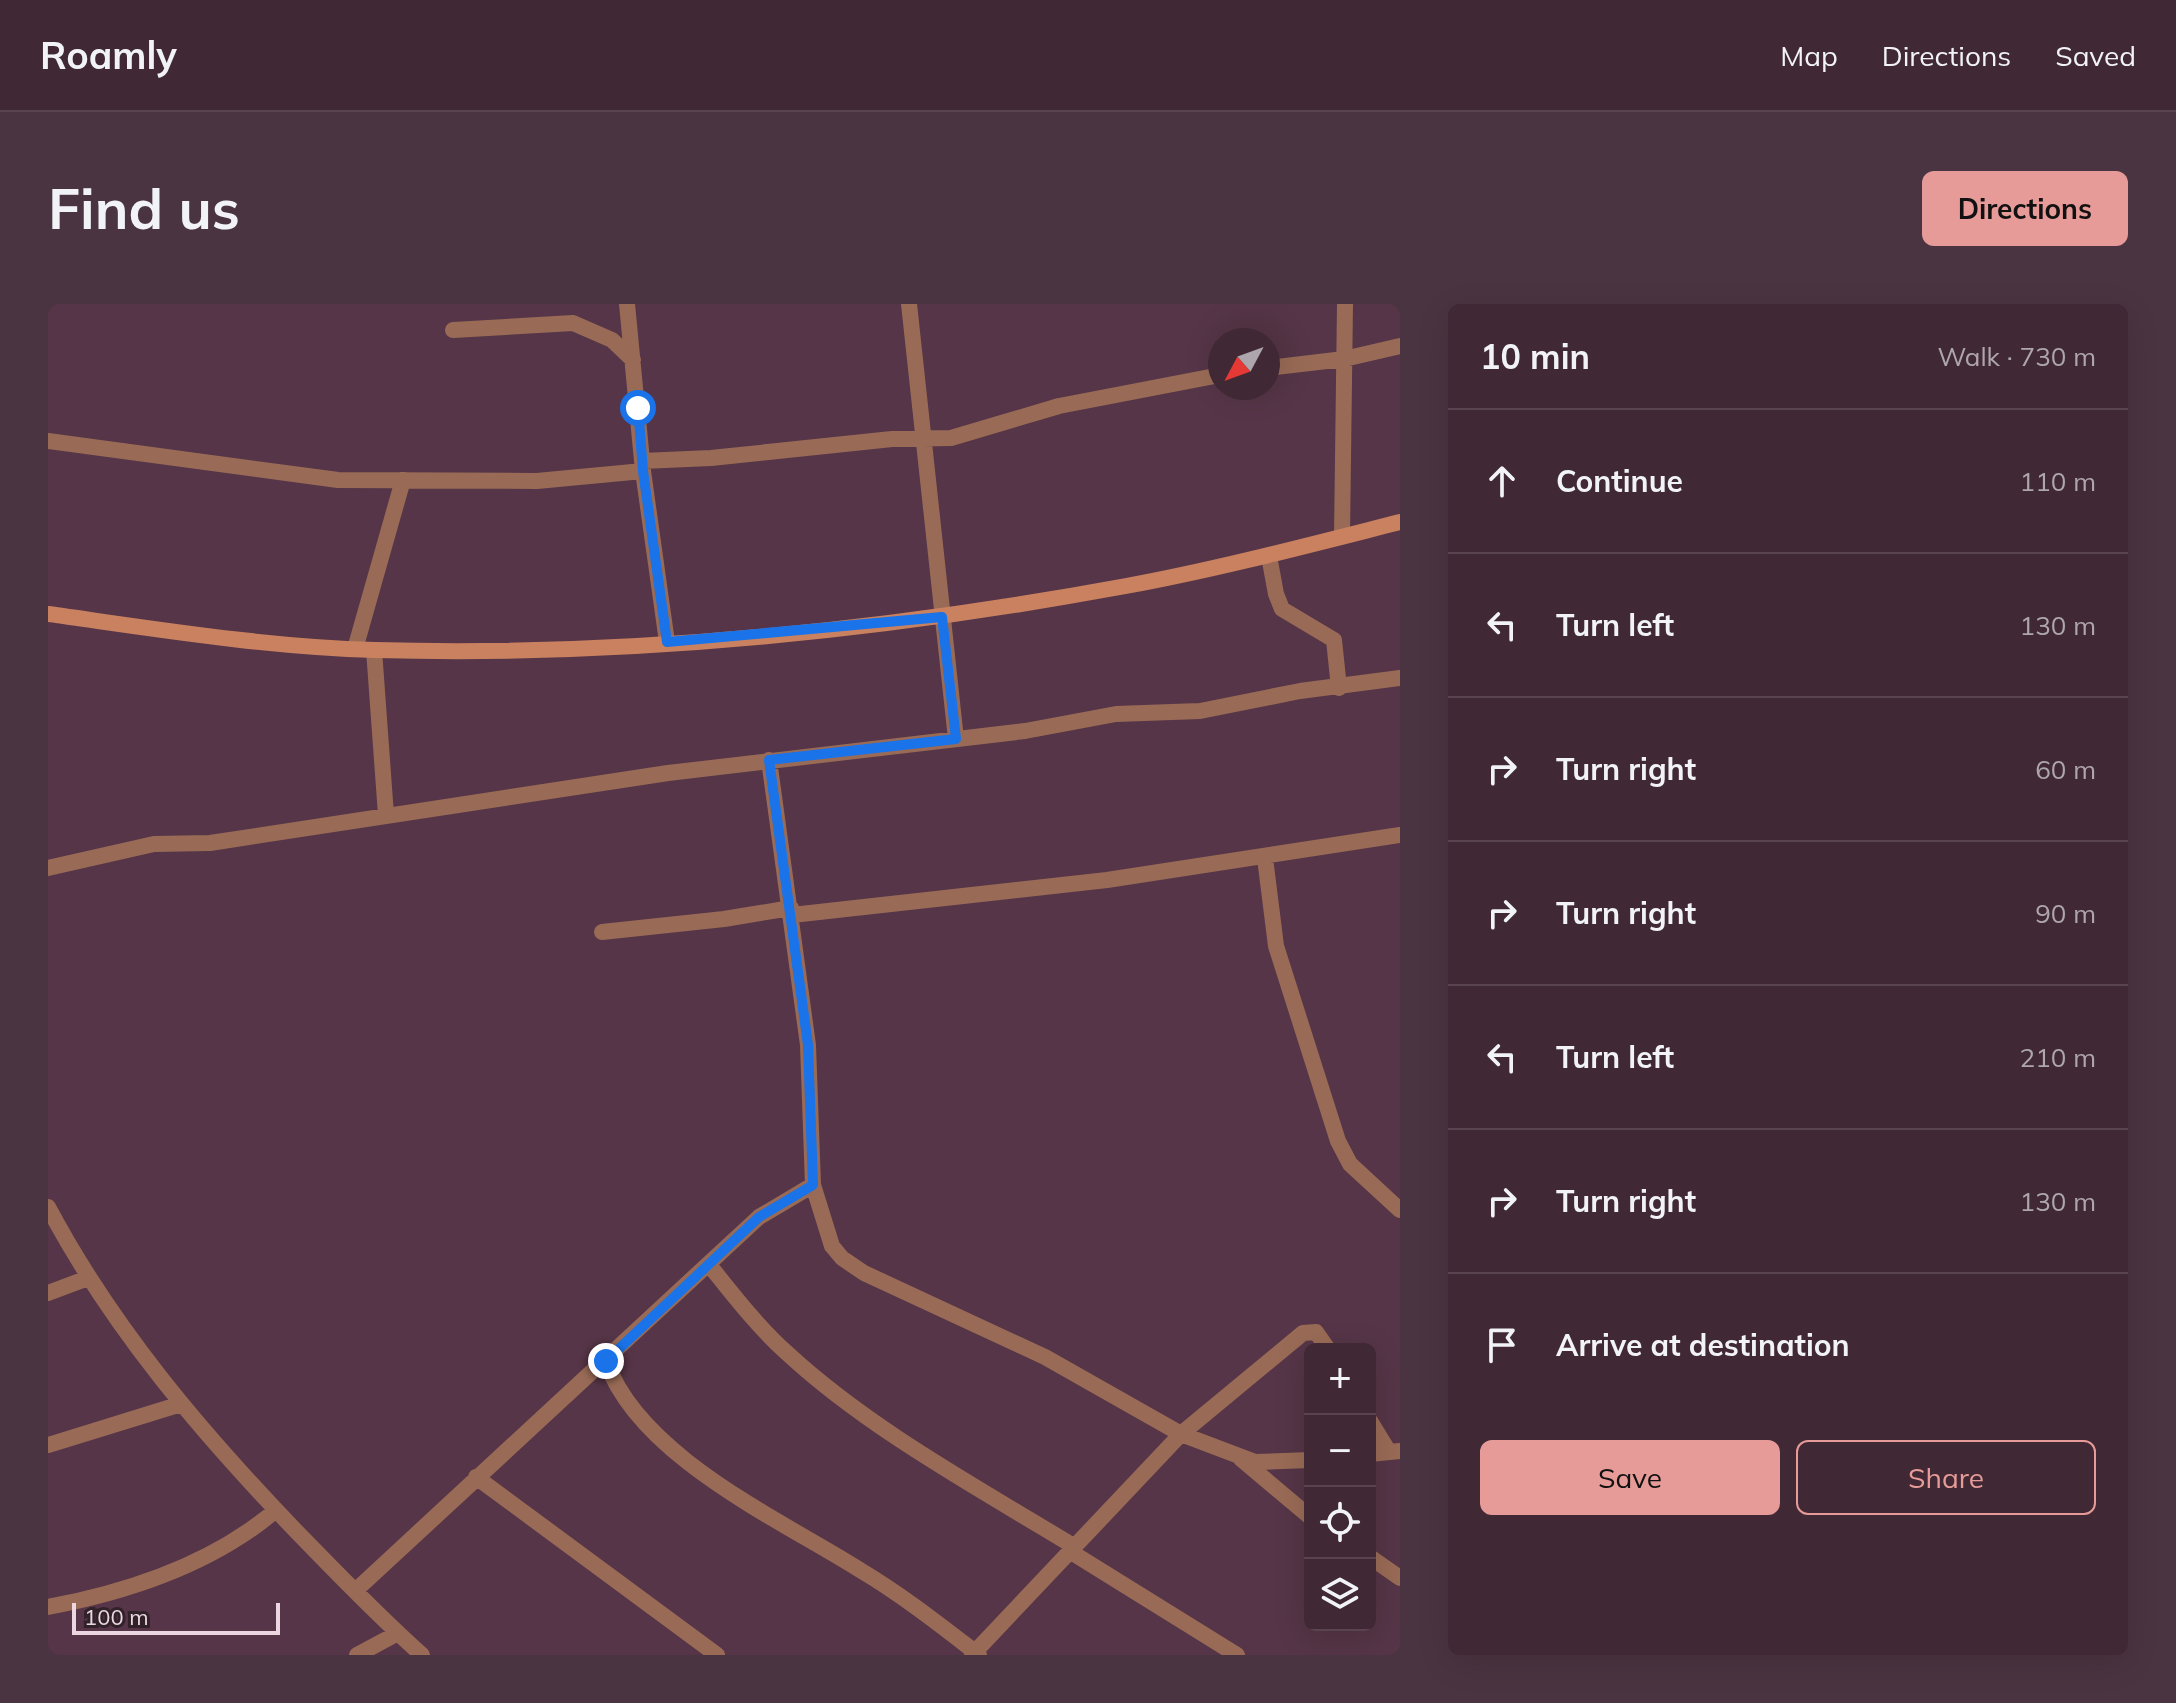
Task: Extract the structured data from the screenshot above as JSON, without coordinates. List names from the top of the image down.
{
  "scale_bar": "100 m",
  "north": "bottom left",
  "page": {
    "header": "Roamly",
    "nav": ["Map", "Directions", "Saved"],
    "buttons": [
      "Directions",
      ["Save", "Share"]
    ],
    "title": "Find us",
    "heading": ["10 min", "Walk · 730 m"],
    "list": [
      ["Continue", "110 m"],
      ["Turn left", "130 m"],
      ["Turn right", "60 m"],
      ["Turn right", "90 m"],
      ["Turn left", "210 m"],
      ["Turn right", "130 m"],
      "Arrive at destination"
    ],
    "map_buttons": ["+", "−"],
    "scale": "100 m"
  }
}
